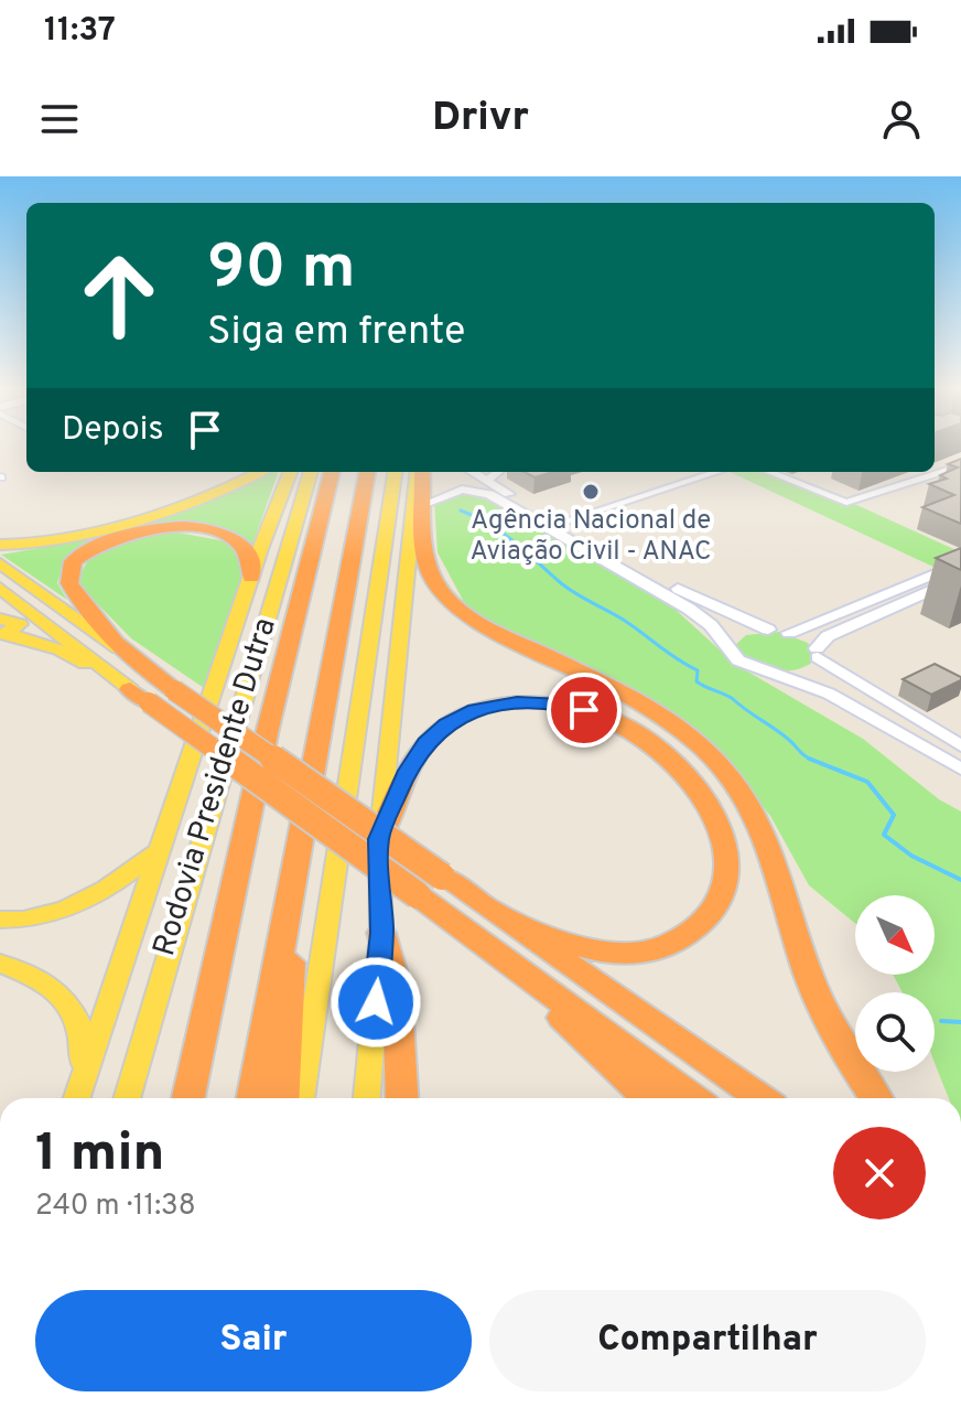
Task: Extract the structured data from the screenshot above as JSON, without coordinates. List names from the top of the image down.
{
  "streets": {
    "highway": ["Rodovia Presidente Dutra"]
  },
  "places": ["Agência Nacional de Aviação Civil - ANAC"],
  "north": "bottom right",
  "page": {
    "status": "11:37",
    "header": "Drivr",
    "turn": ["90 m", "Siga em frente"],
    "then": "Depois",
    "heading": ["1 min", "240 m · 11:38"],
    "buttons": ["Sair", "Compartilhar"]
  }
}
